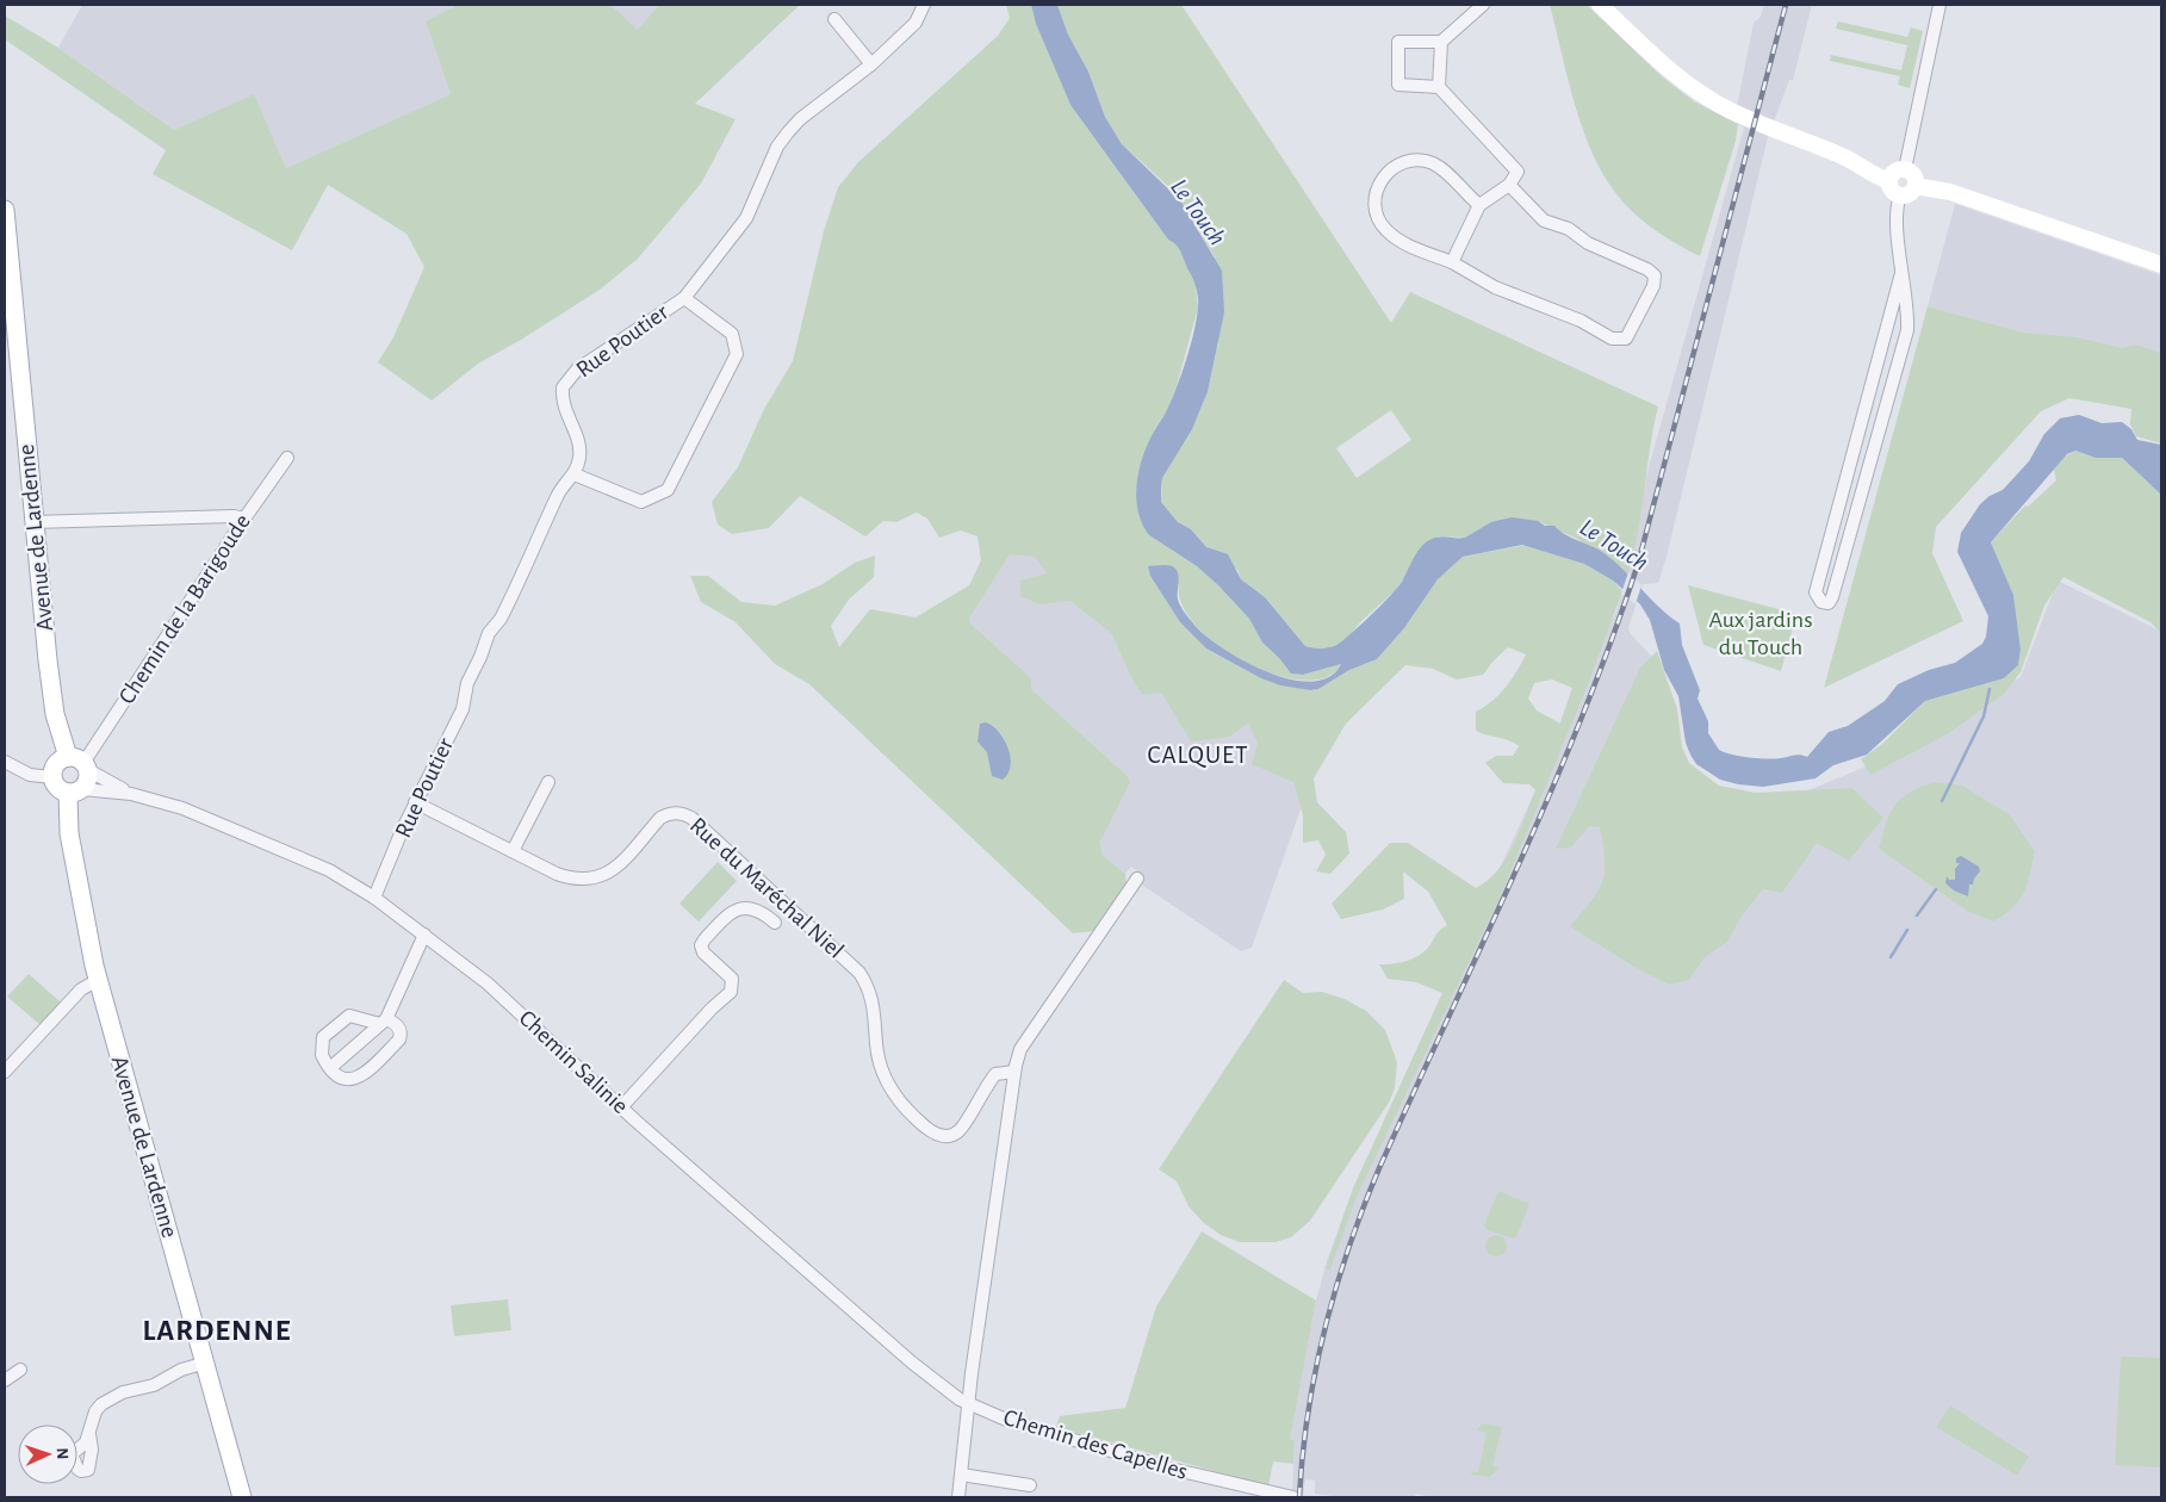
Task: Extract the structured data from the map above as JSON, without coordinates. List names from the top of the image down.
{
  "streets": {
    "main road": ["Avenue de Lardenne"],
    "street": [
      "Rue Poutier",
      "Chemin de la Barigoude",
      "Rue du Maréchal Niel",
      "Chemin Salinie",
      "Chemin des Capelles"
    ]
  },
  "crossings": [
    ["Rue Poutier", "Rue du Maréchal Niel"],
    ["Rue Poutier", "Chemin Salinie"],
    ["Avenue de Lardenne", "Chemin de la Barigoude"],
    ["Avenue de Lardenne", "Chemin Salinie"],
    ["Chemin de la Barigoude", "Chemin Salinie"],
    ["Chemin Salinie", "Chemin des Capelles"]
  ],
  "districts": ["CALQUET", "LARDENNE"],
  "water": ["Le Touch"],
  "parks": ["Aux jardins du Touch"],
  "north": "right"
}
